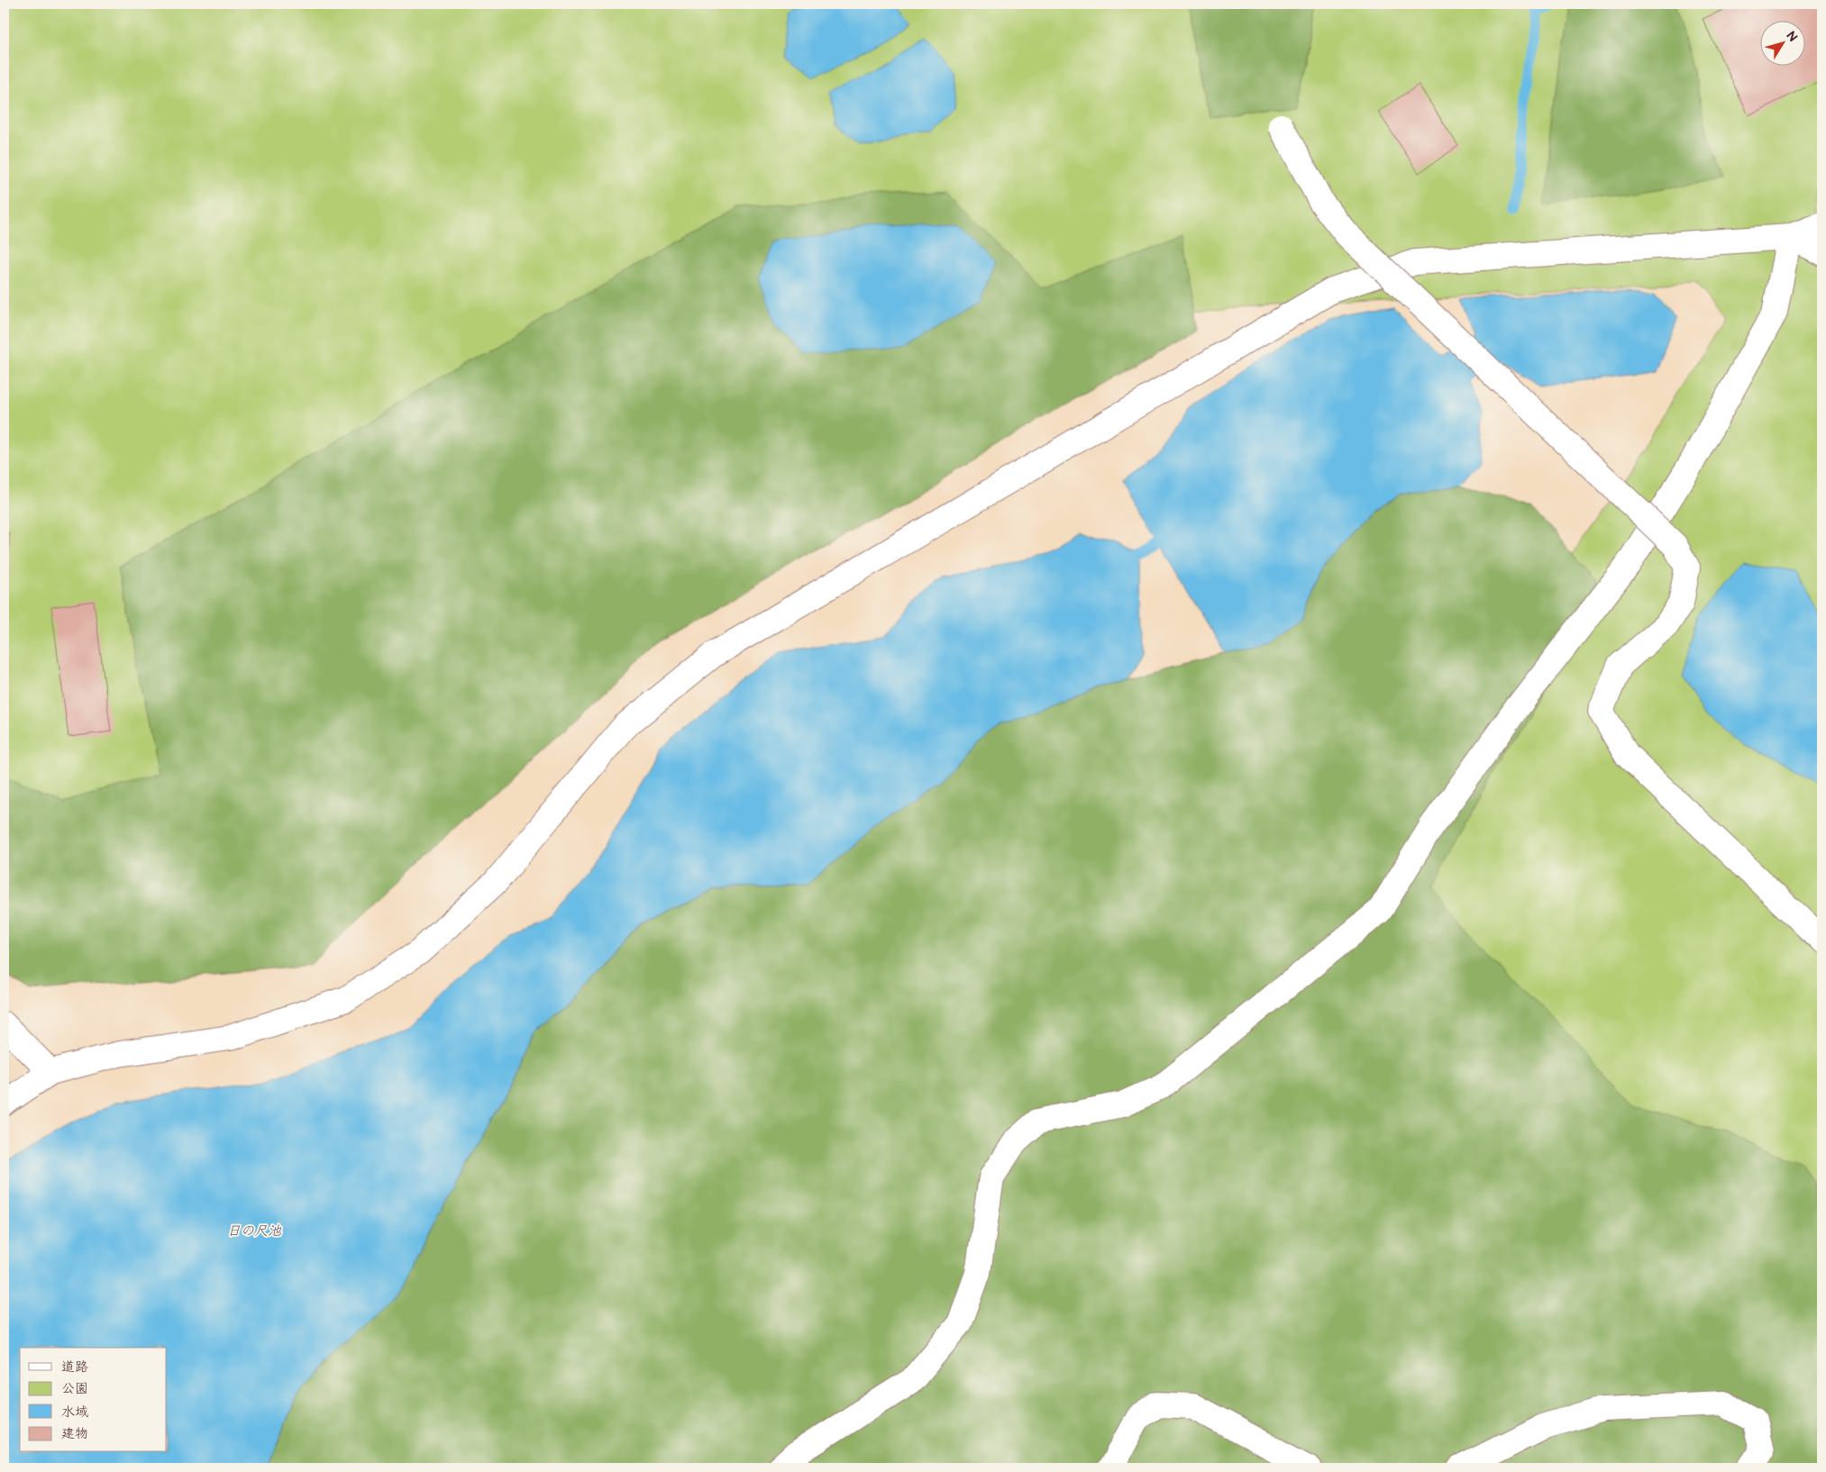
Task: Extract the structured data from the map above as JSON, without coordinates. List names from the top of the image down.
{
  "water": ["日の尺池"],
  "legend": [
    "道路",
    "公園",
    "水域",
    "建物"
  ],
  "north": "top right"
}
